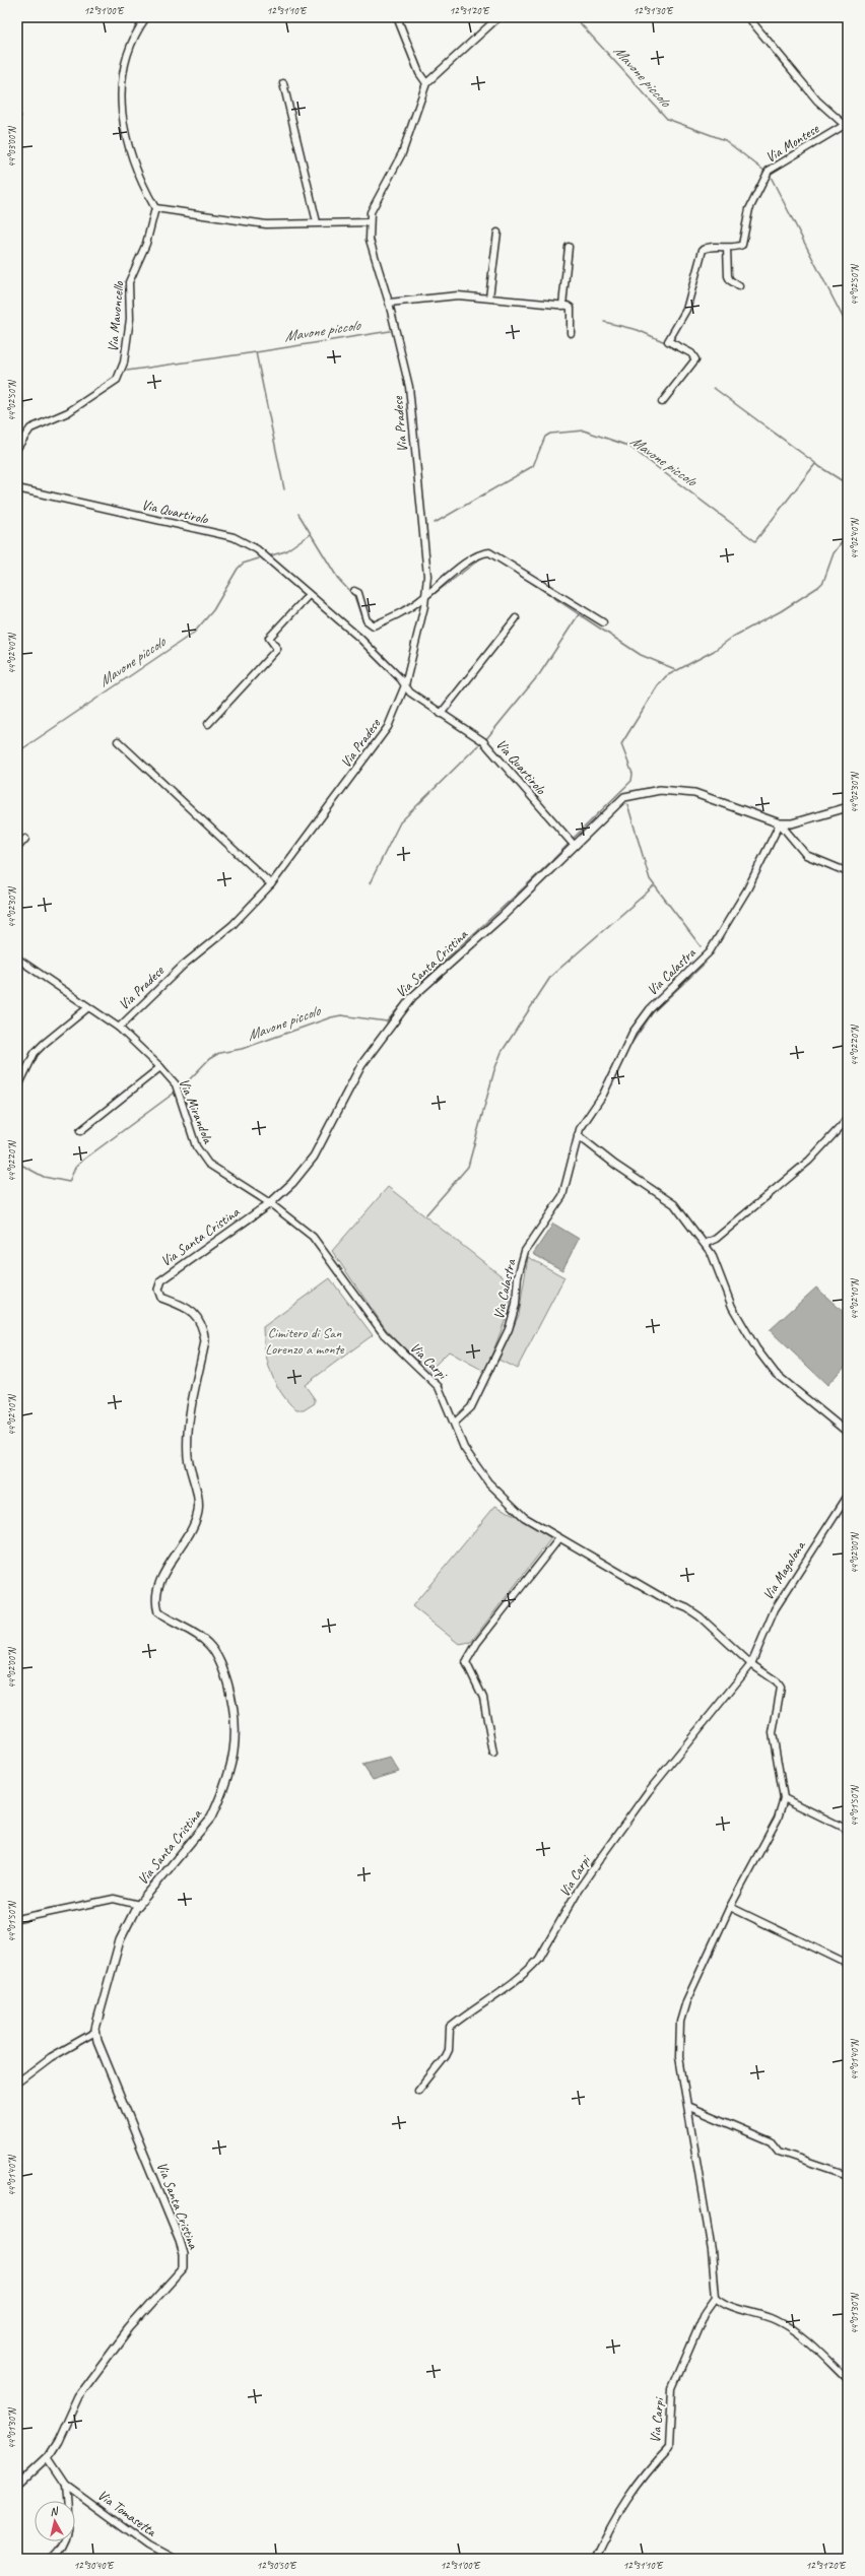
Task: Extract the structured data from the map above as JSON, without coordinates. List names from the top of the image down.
{
  "streets": {
    "street": [
      "Via Montese",
      "Via Mavoncello",
      "Via Pradese",
      "Via Quartirolo",
      "Via Santa Cristina",
      "Via Calastra",
      "Via Mirandola",
      "Via Carpi",
      "Via Magalona",
      "Via Tomasetta"
    ]
  },
  "crossings": [
    ["Via Pradese", "Via Quartirolo"],
    ["Via Pradese", "Via Mirandola"],
    ["Via Quartirolo", "Via Santa Cristina"],
    ["Via Santa Cristina", "Via Calastra"],
    ["Via Santa Cristina", "Via Mirandola"],
    ["Via Santa Cristina", "Via Carpi"],
    ["Via Santa Cristina", "Via Tomasetta"],
    ["Via Calastra", "Via Carpi"],
    ["Via Mirandola", "Via Carpi"],
    ["Via Carpi", "Via Magalona"]
  ],
  "water": ["Mavone piccolo"],
  "parks": ["Cimitero di San Lorenzo a monte"],
  "north": "top",
  "coordinates": [
    "12°31'00\"E",
    "12°31'10\"E",
    "12°31'20\"E",
    "12°31'30\"E",
    "44°03'00\"N",
    "44°02'50\"N",
    "44°02'40\"N",
    "44°02'30\"N",
    "44°02'20\"N",
    "44°02'10\"N",
    "44°02'00\"N",
    "44°01'50\"N",
    "44°01'40\"N",
    "44°01'30\"N",
    "12°30'40\"E",
    "12°30'50\"E"
  ]
}
